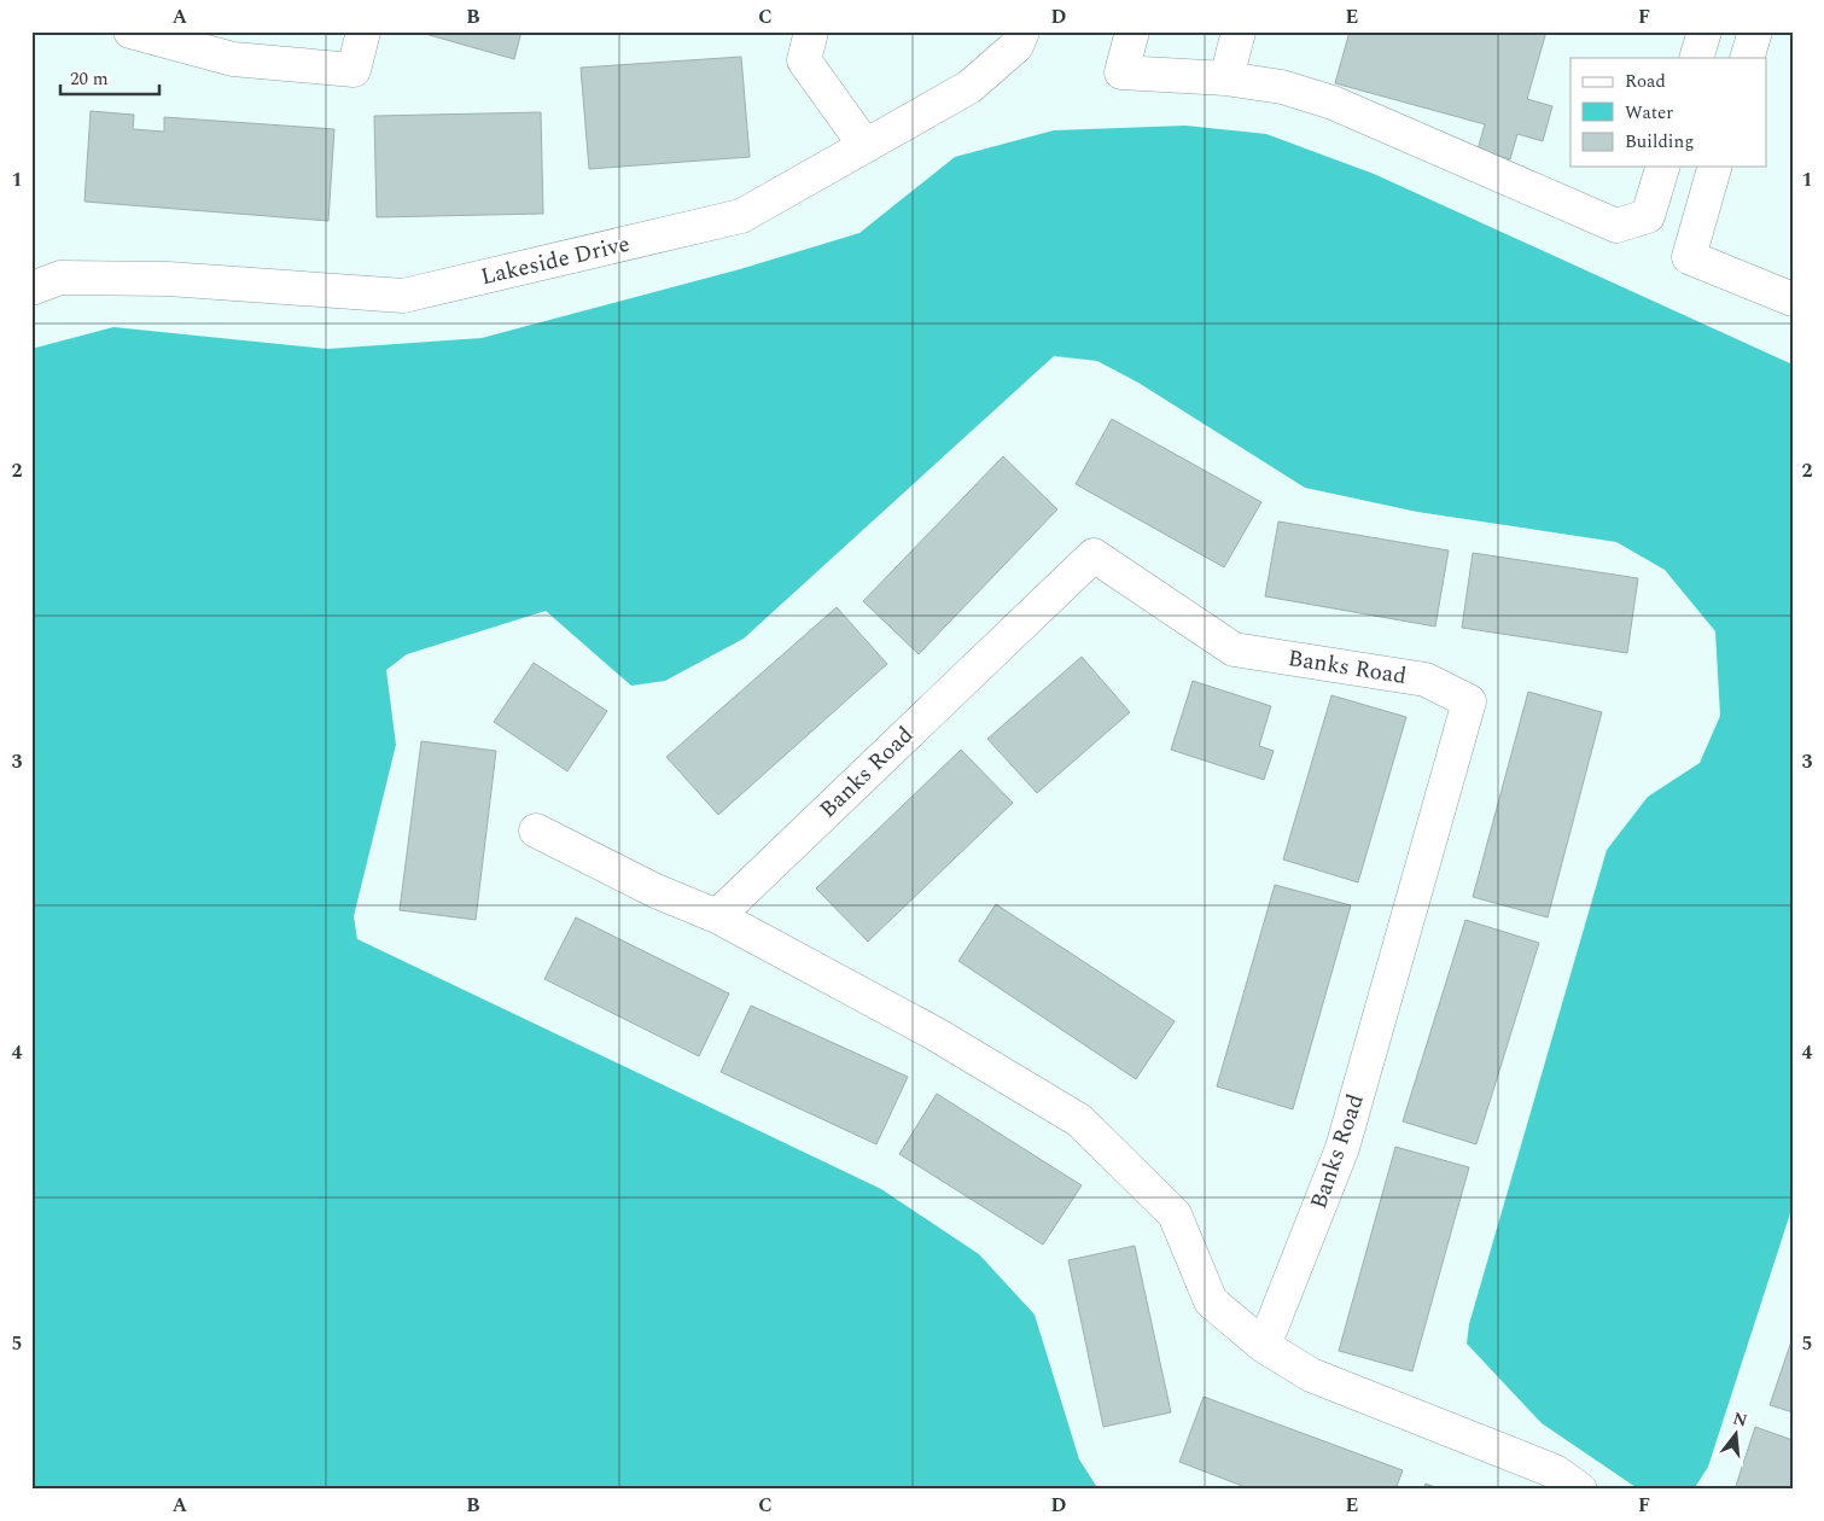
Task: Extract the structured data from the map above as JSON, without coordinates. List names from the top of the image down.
{
  "streets": {
    "street": ["Lakeside Drive", "Banks Road"]
  },
  "legend": ["Road", "Water", "Building"],
  "scale_bar": "20 m",
  "north": "top",
  "grid": {
    "columns": [
      "A",
      "B",
      "C",
      "D",
      "E",
      "F"
    ],
    "rows": [
      "1",
      "2",
      "3",
      "4",
      "5"
    ]
  }
}
